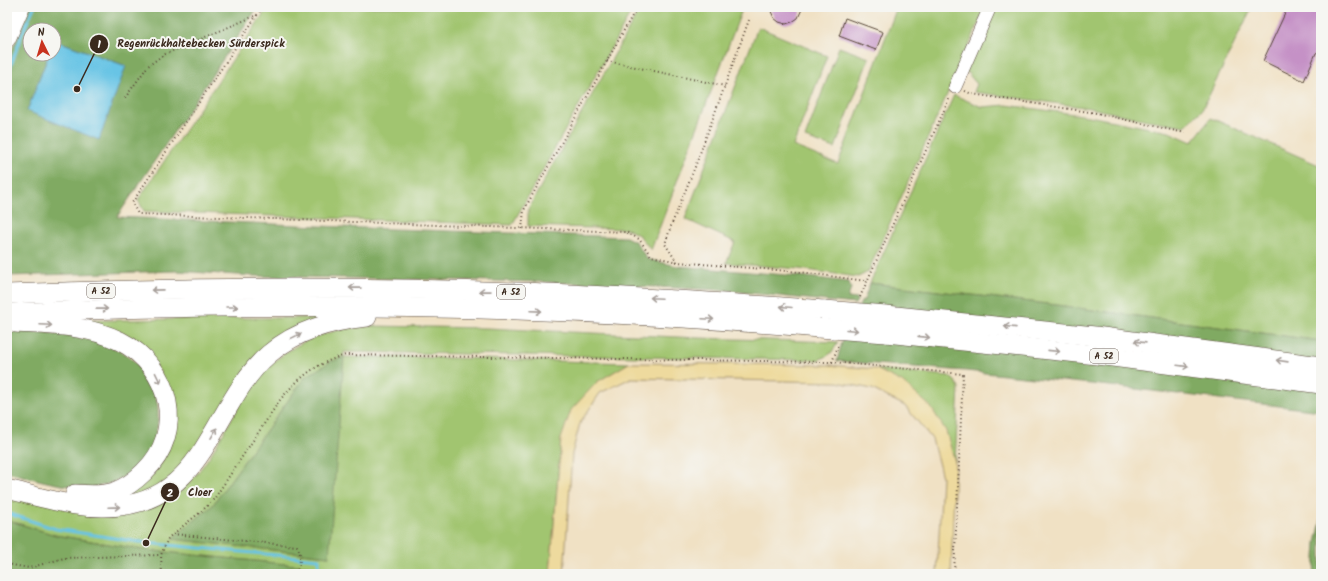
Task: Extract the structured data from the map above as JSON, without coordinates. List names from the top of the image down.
{
  "streets": {
    "highway": ["A 52"]
  },
  "places": ["Regenrückhaltebecken Sürderspick", "Cloer"],
  "north": "top"
}
